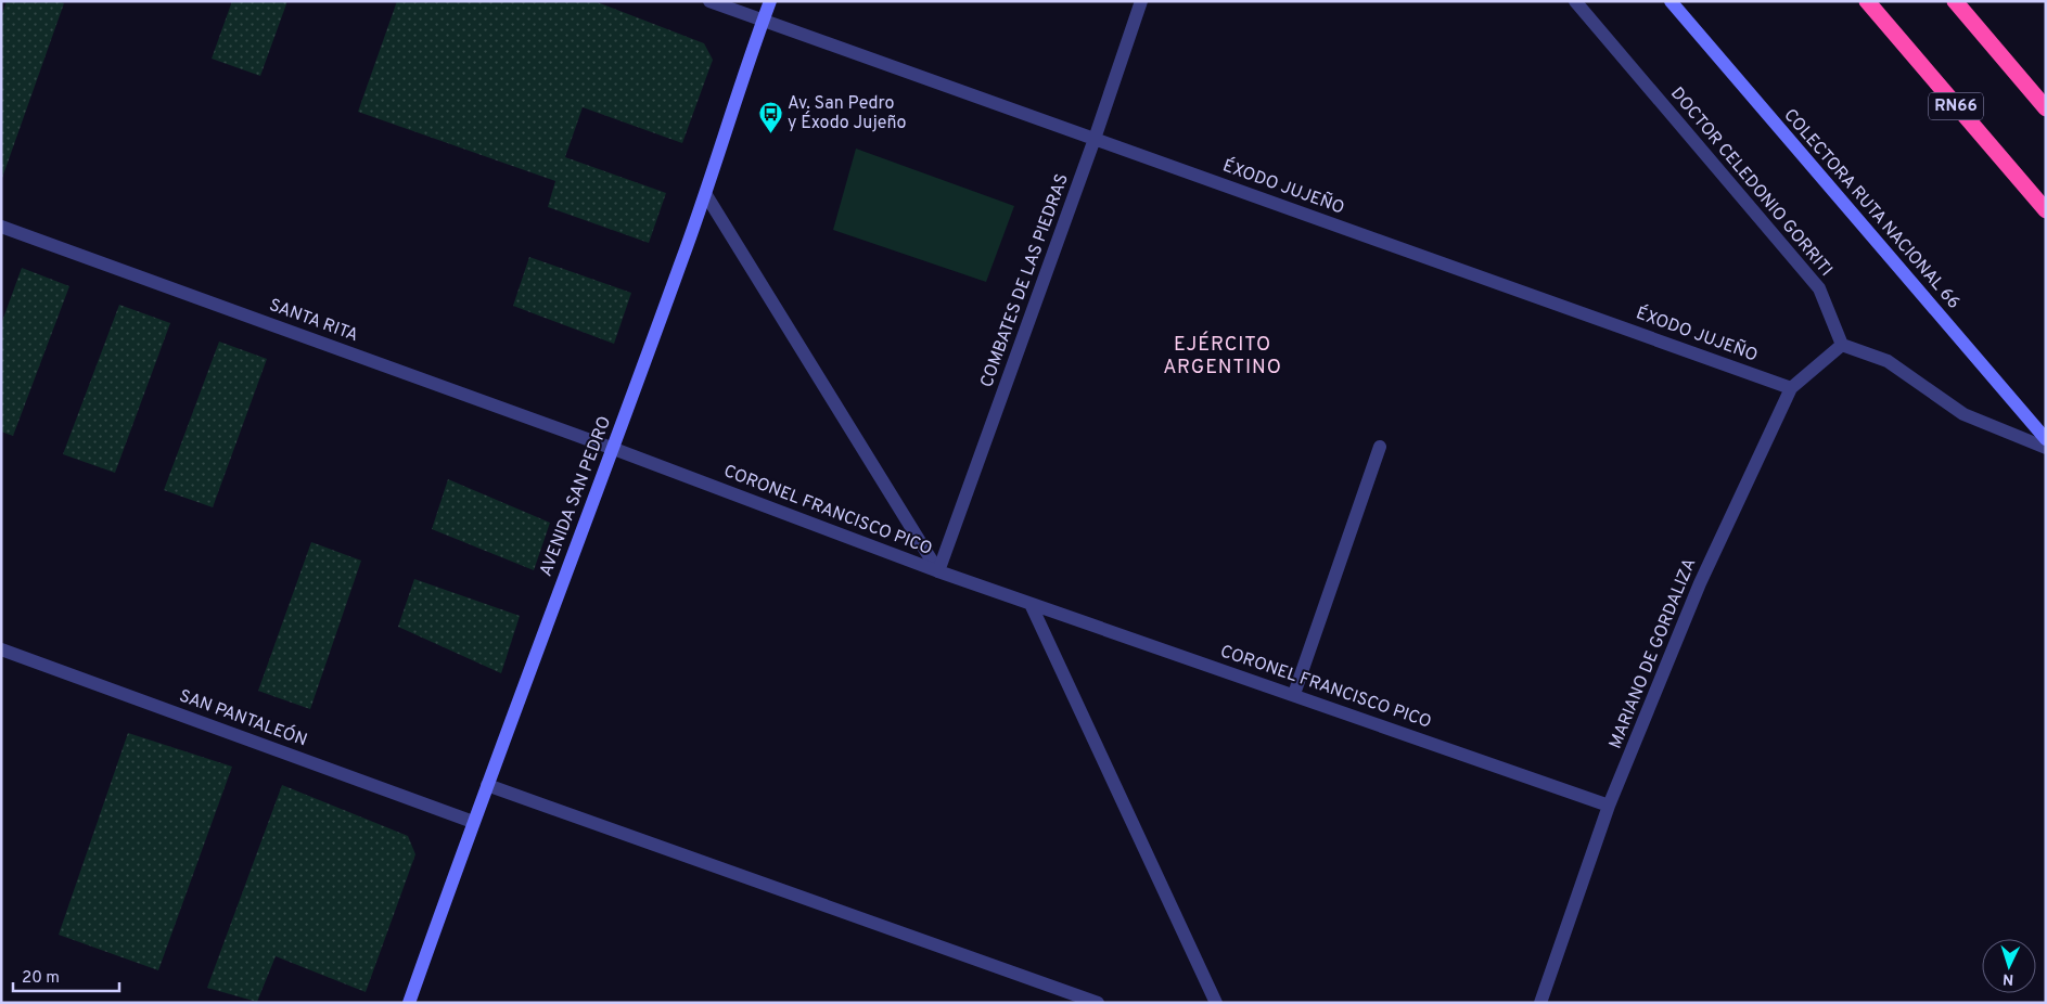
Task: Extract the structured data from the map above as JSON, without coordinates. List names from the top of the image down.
{
  "streets": {
    "highway": ["RN66"],
    "street": [
      "DOCTOR CELEDONIO GORRITI",
      "ÉXODO JUJEÑO",
      "COLECTORA RUTA NACIONAL 66",
      "COMBATES DE LAS PIEDRAS",
      "SANTA RITA",
      "AVENIDA SAN PEDRO",
      "CORONEL FRANCISCO PICO",
      "MARIANO DE GORDALIZA",
      "SAN PANTALEÓN"
    ]
  },
  "crossings": [
    ["DOCTOR CELEDONIO GORRITI", "MARIANO DE GORDALIZA"],
    ["ÉXODO JUJEÑO", "COMBATES DE LAS PIEDRAS"],
    ["ÉXODO JUJEÑO", "AVENIDA SAN PEDRO"],
    ["ÉXODO JUJEÑO", "MARIANO DE GORDALIZA"],
    ["COMBATES DE LAS PIEDRAS", "CORONEL FRANCISCO PICO"],
    ["SANTA RITA", "AVENIDA SAN PEDRO"],
    ["SANTA RITA", "CORONEL FRANCISCO PICO"],
    ["AVENIDA SAN PEDRO", "CORONEL FRANCISCO PICO"],
    ["AVENIDA SAN PEDRO", "SAN PANTALEÓN"],
    ["CORONEL FRANCISCO PICO", "MARIANO DE GORDALIZA"]
  ],
  "districts": ["EJÉRCITO ARGENTINO"],
  "places": {
    "bus stop": ["Av. San Pedro y Éxodo Jujeño"]
  },
  "scale_bar": "20 m",
  "north": "bottom"
}
